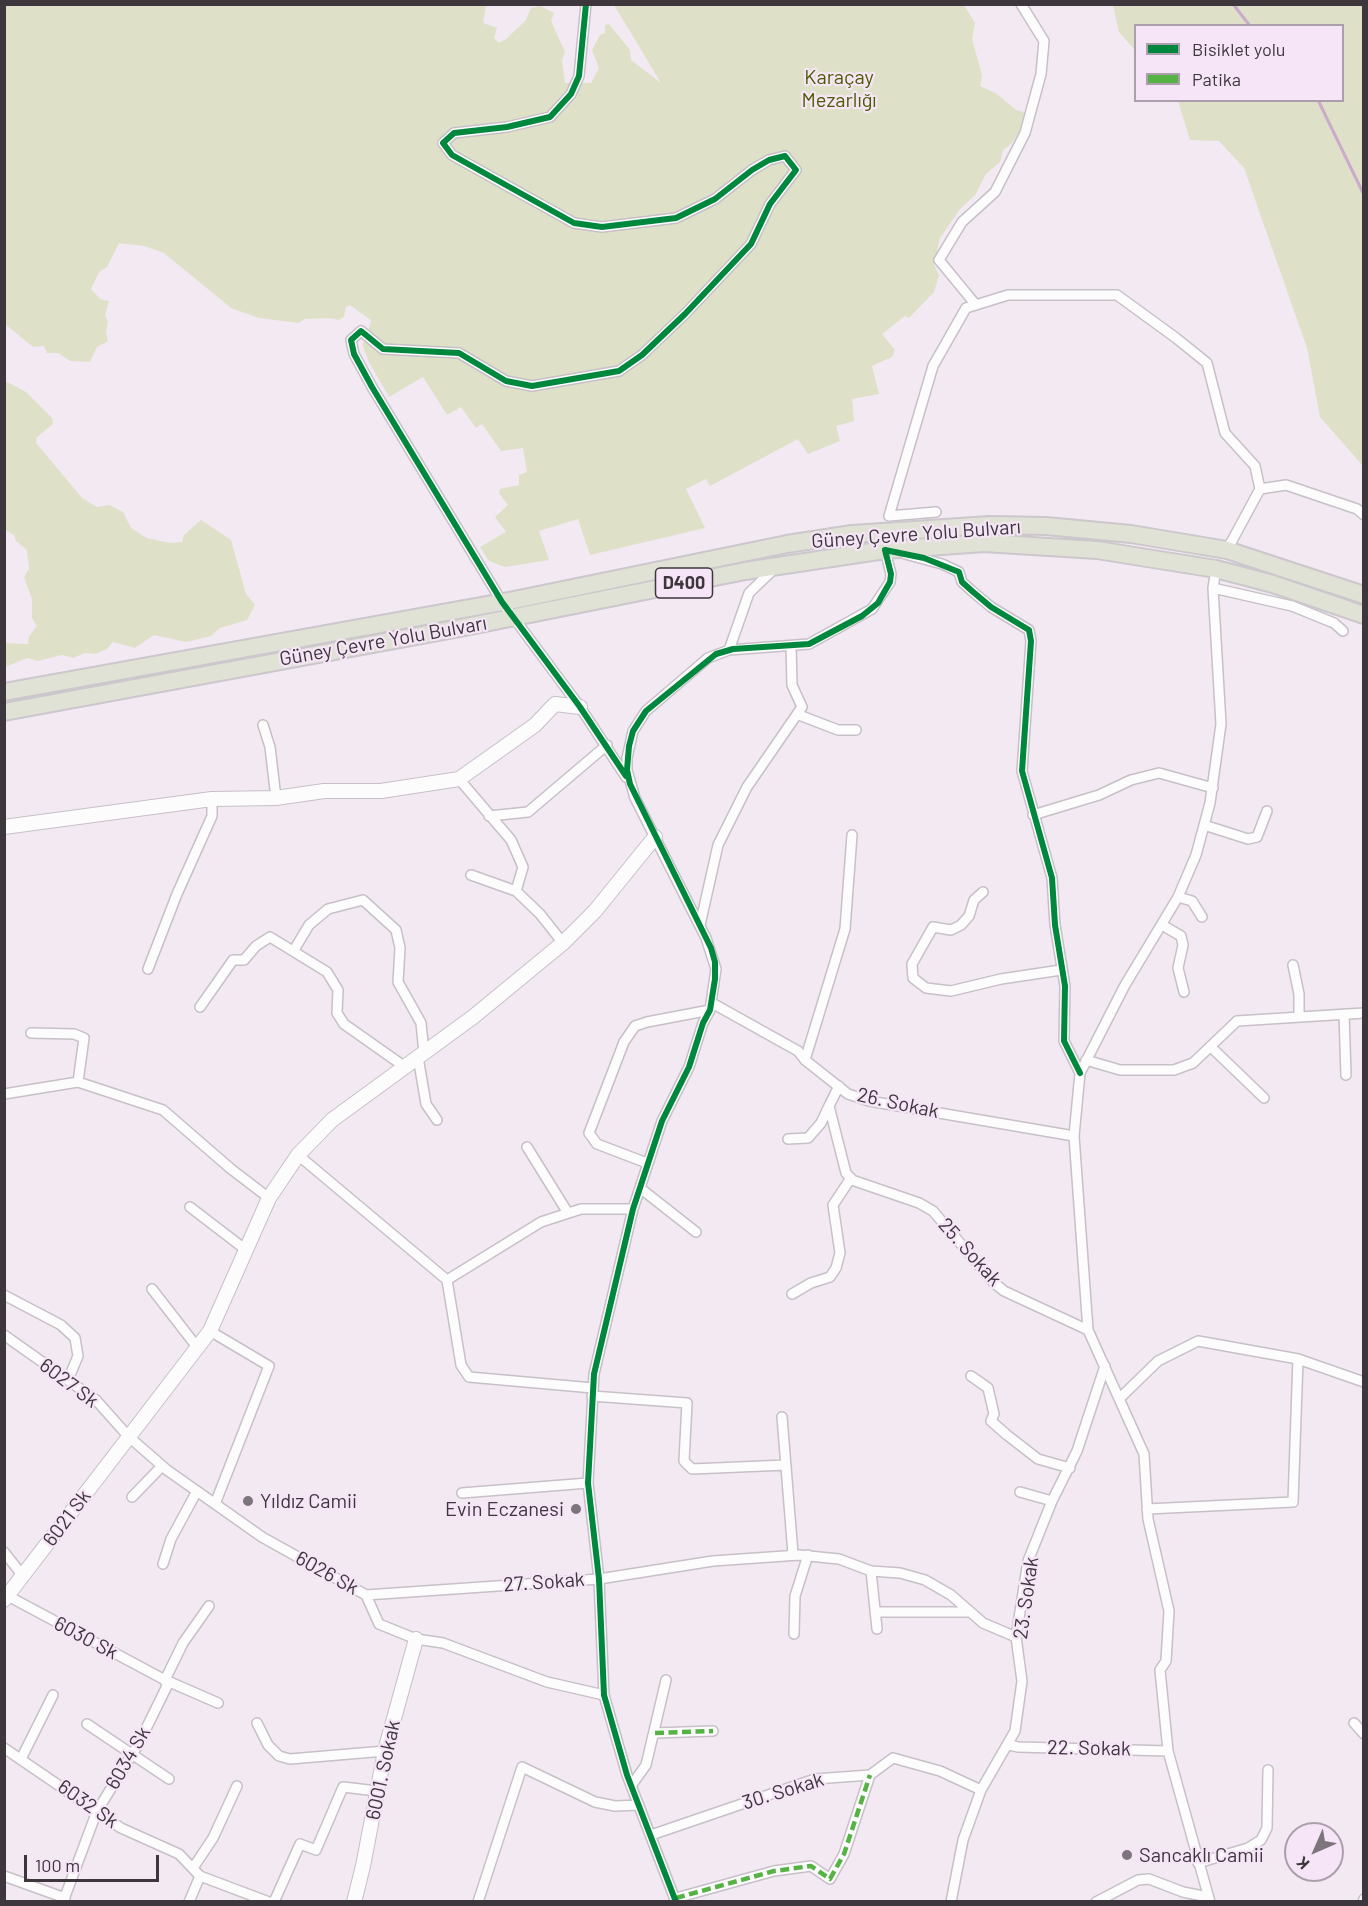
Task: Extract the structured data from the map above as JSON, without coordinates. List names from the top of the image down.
{
  "streets": {
    "highway": ["Güney Çevre Yolu Bulvarı", "D400"],
    "street": [
      "26. Sokak",
      "25. Sokak",
      "6027 Sk",
      "6021 Sk",
      "6026 Sk",
      "27. Sokak",
      "23. Sokak",
      "6030 Sk",
      "22. Sokak",
      "6034 Sk",
      "6001. Sokak",
      "30. Sokak",
      "6032 Sk"
    ]
  },
  "crossings": [
    ["6027 Sk", "6021 Sk"],
    ["6027 Sk", "6026 Sk"],
    ["6021 Sk", "6026 Sk"],
    ["6021 Sk", "6030 Sk"],
    ["6026 Sk", "27. Sokak"],
    ["6026 Sk", "6001. Sokak"],
    ["27. Sokak", "23. Sokak"],
    ["23. Sokak", "22. Sokak"],
    ["23. Sokak", "30. Sokak"],
    ["6030 Sk", "6034 Sk"],
    ["6034 Sk", "6032 Sk"]
  ],
  "parks": ["Karaçay Mezarlığı"],
  "places": ["Yıldız Camii", "Evin Eczanesi", "Sancaklı Camii"],
  "legend": ["Bisiklet yolu", "Patika"],
  "scale_bar": "100 m",
  "north": "bottom left"
}
